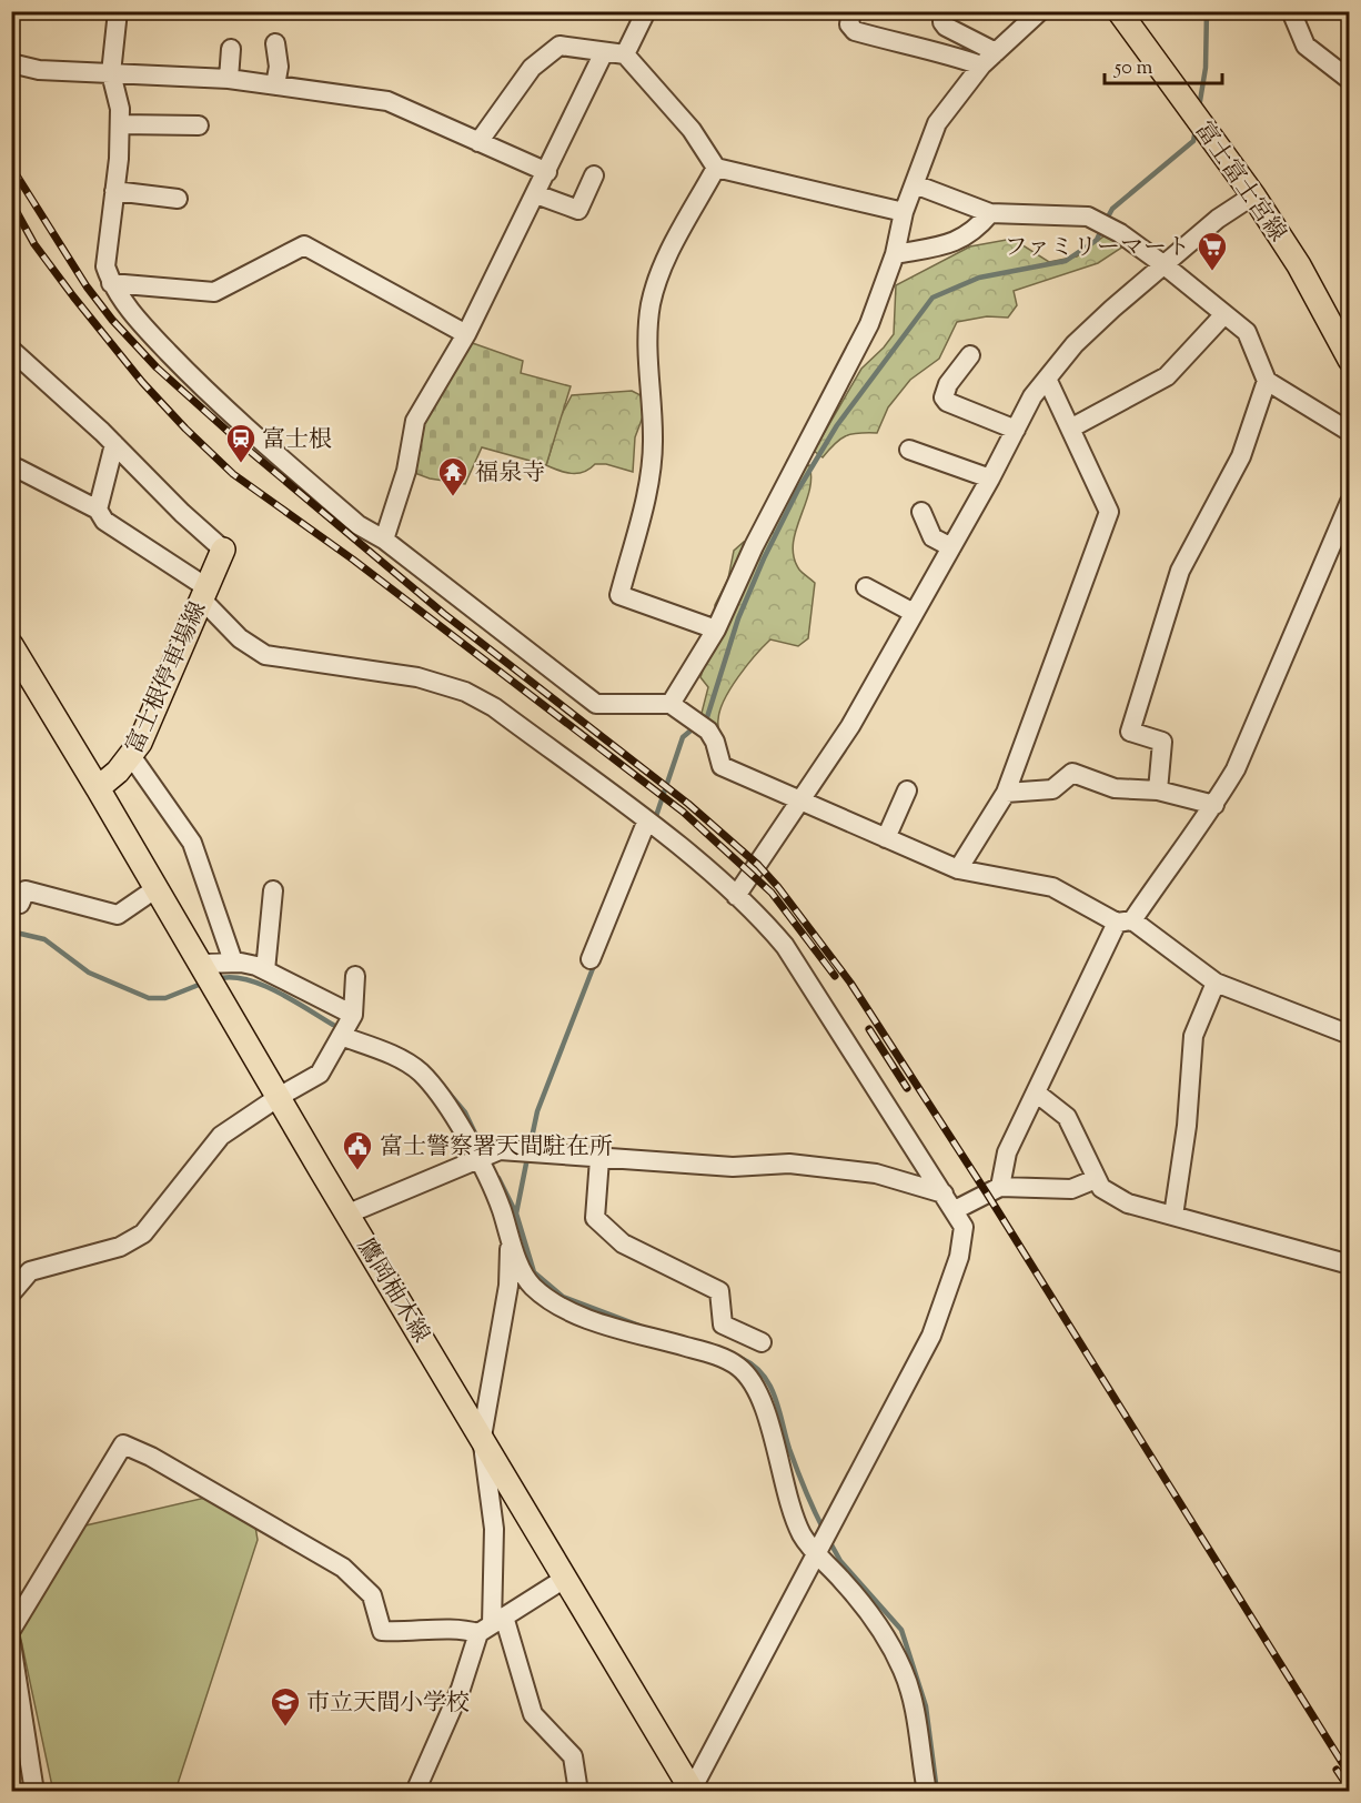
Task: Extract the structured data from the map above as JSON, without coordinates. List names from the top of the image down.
{
  "streets": {
    "main road": ["富士富士宮線", "富士根停車場線", "鷹岡柚木線"]
  },
  "crossings": [
    ["富士根停車場線", "鷹岡柚木線"]
  ],
  "places": {
    "supermarket": ["ファミリーマート"],
    "station": ["富士根"],
    "temple": ["福泉寺"],
    "public building": ["富士警察署天間駐在所"],
    "school or university": ["市立天間小学校"]
  },
  "scale_bar": "50 m"
}
